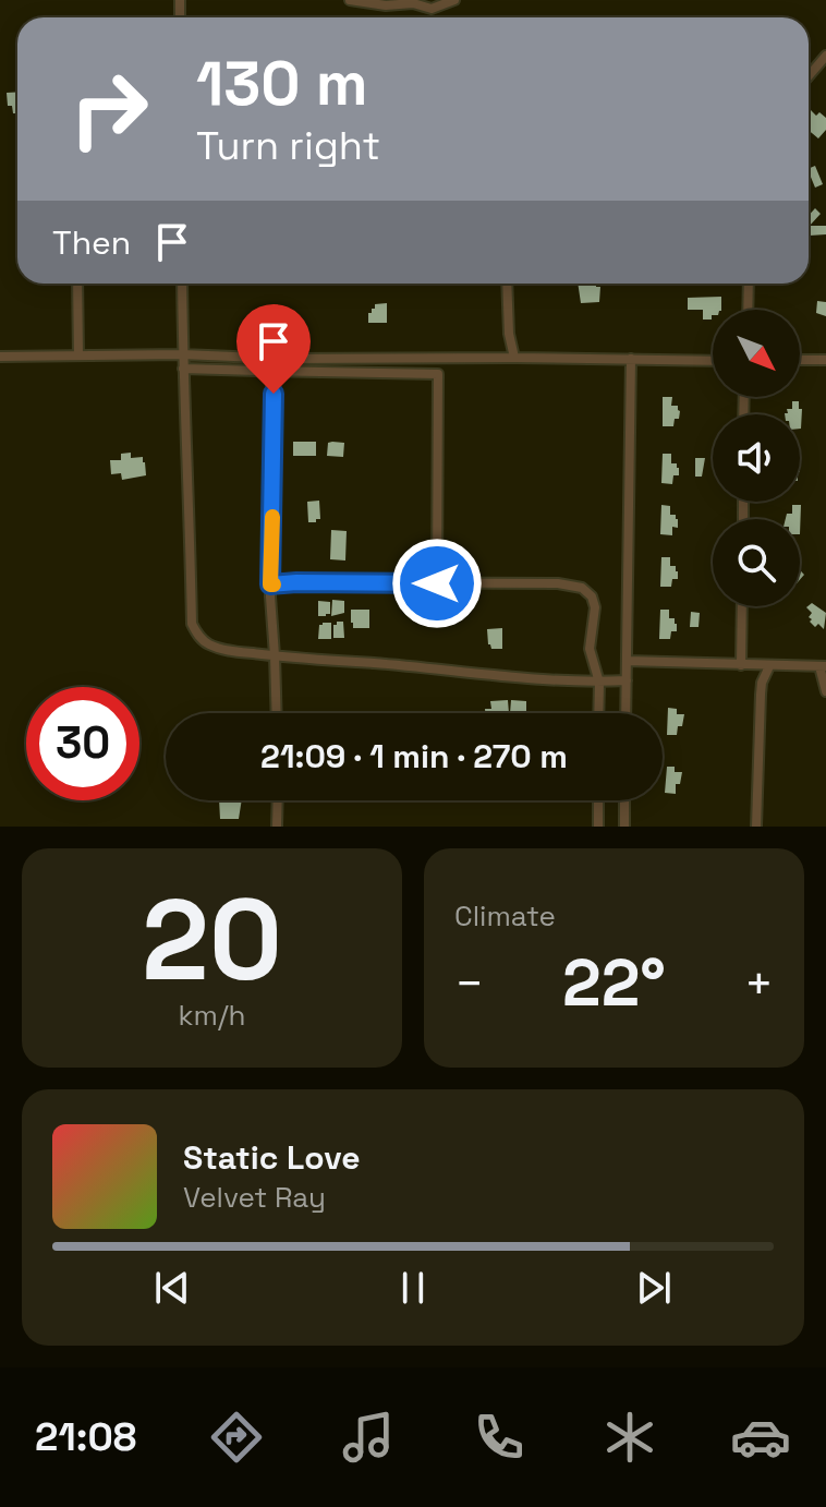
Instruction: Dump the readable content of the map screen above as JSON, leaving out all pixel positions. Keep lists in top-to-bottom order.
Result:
{
  "north": "bottom right",
  "page": {
    "turn": ["130 m", "Turn right"],
    "then": "Then",
    "limit": "30",
    "trip": "21:09 · 1 min · 270 m",
    "tile": [
      ["20", "km/h"],
      "Climate"
    ],
    "heat": ["−", "22°", "+"],
    "song": ["Static Love", "Velvet Ray"],
    "tabs": "21:08"
  }
}
